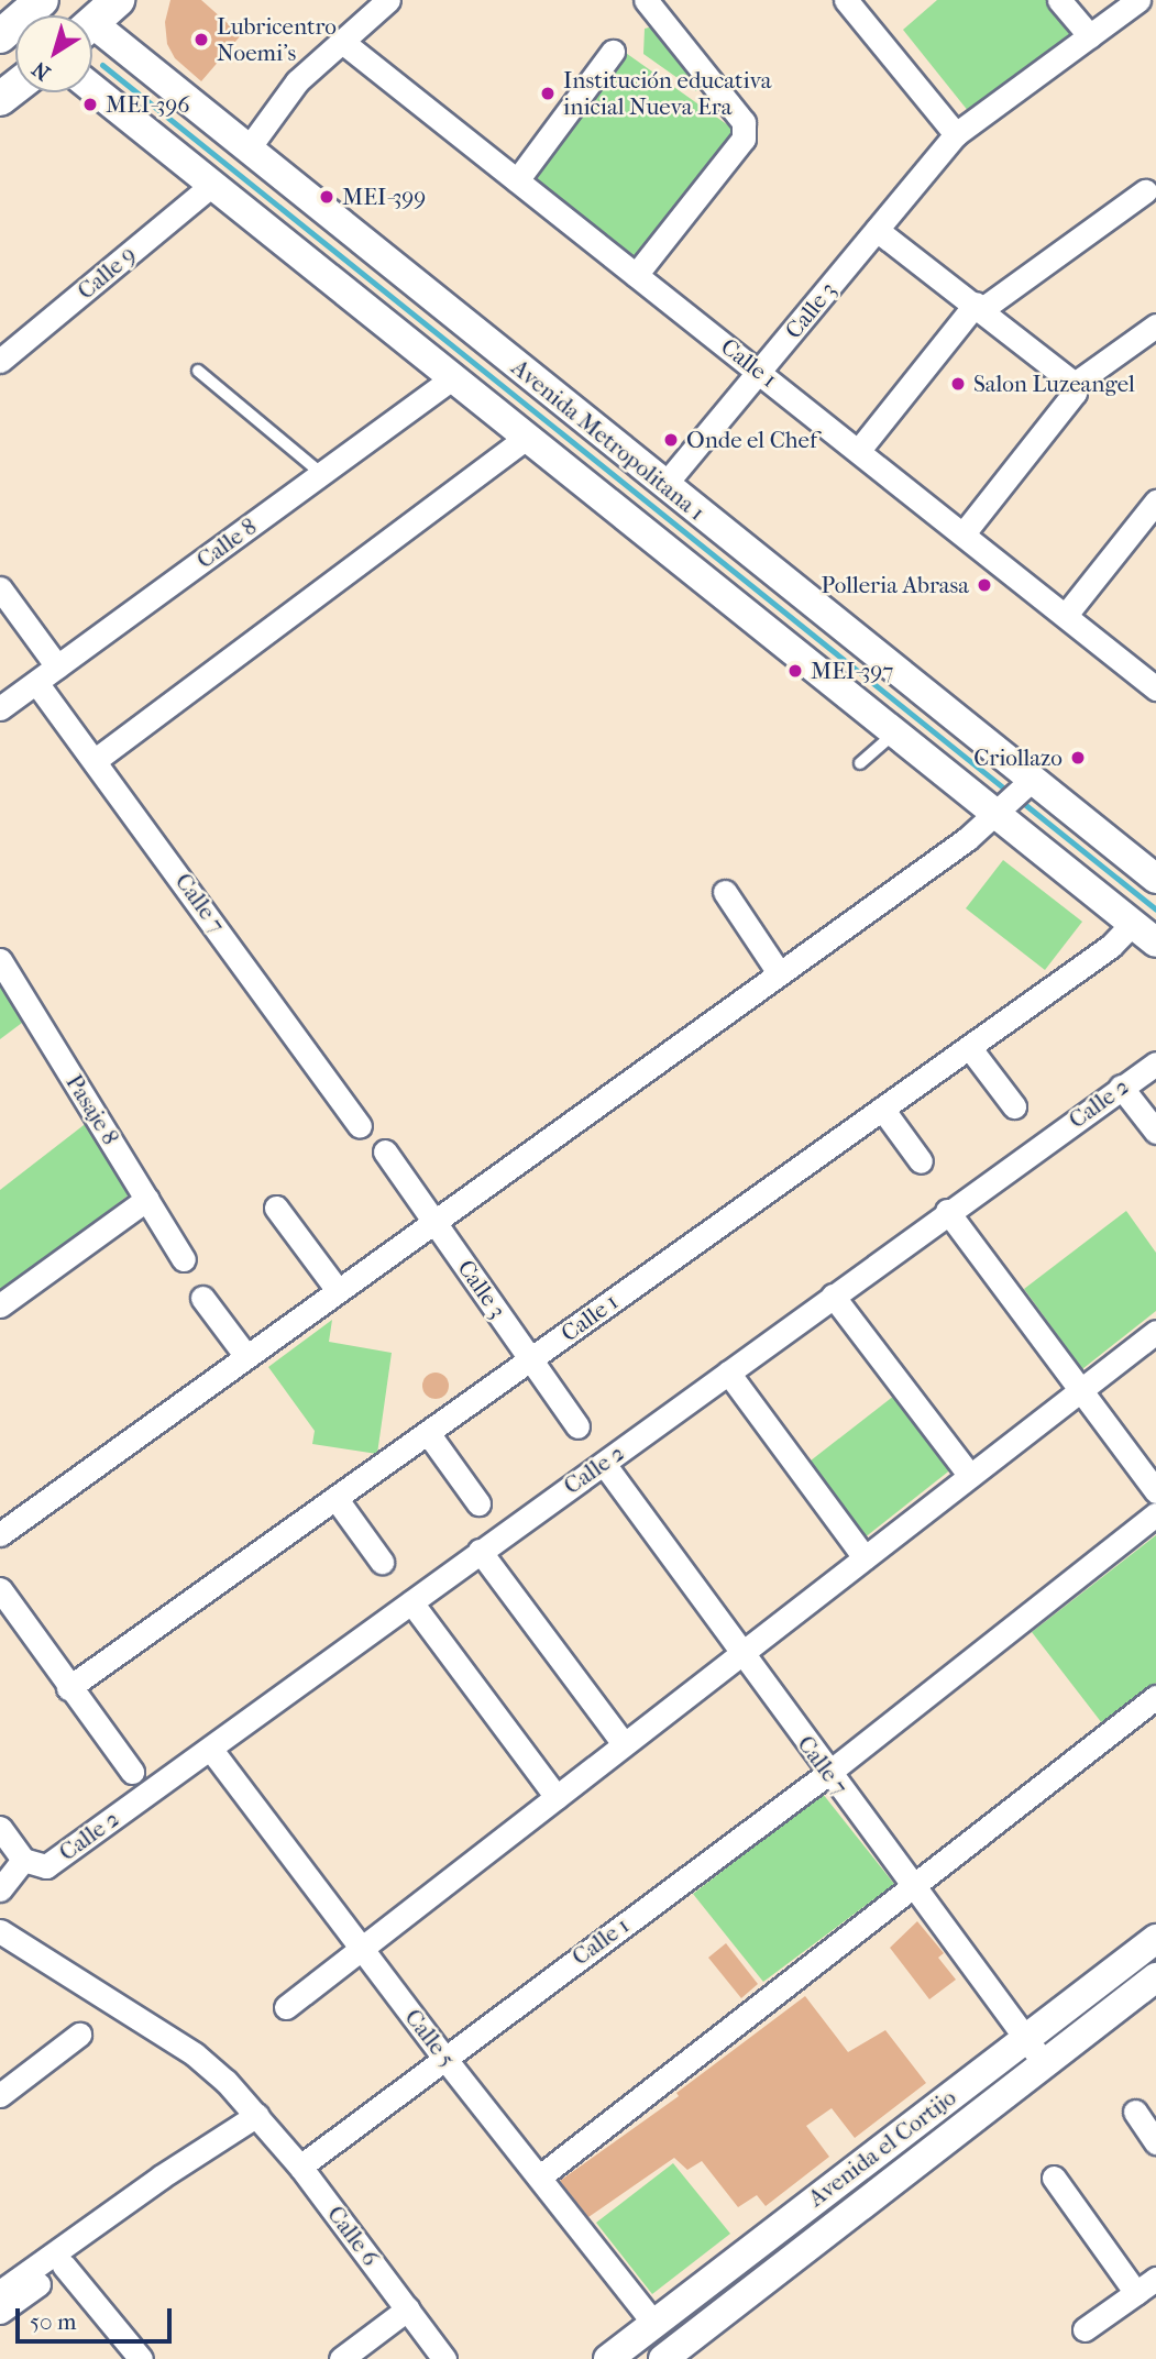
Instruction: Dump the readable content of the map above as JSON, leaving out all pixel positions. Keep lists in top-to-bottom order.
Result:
{
  "streets": {
    "main road": ["Avenida Metropolitana 1"],
    "street": [
      "Calle 9",
      "Calle 3",
      "Calle 1",
      "Calle 8",
      "Calle 7",
      "Calle 2",
      "Pasaje 8",
      "Calle 5",
      "Avenida el Cortijo",
      "Calle 6"
    ]
  },
  "crossings": [
    ["Calle 9", "Avenida Metropolitana 1"],
    ["Calle 3", "Calle 1"],
    ["Calle 3", "Avenida Metropolitana 1"],
    ["Calle 1", "Avenida Metropolitana 1"],
    ["Calle 1", "Calle 7"],
    ["Calle 1", "Calle 5"],
    ["Calle 1", "Calle 6"],
    ["Avenida Metropolitana 1", "Calle 8"],
    ["Calle 8", "Calle 7"],
    ["Calle 7", "Calle 2"],
    ["Calle 7", "Avenida el Cortijo"],
    ["Calle 2", "Calle 5"],
    ["Calle 5", "Avenida el Cortijo"]
  ],
  "places": [
    "Lubricentro Noemi's",
    "Institución educativa inicial Nueva Era",
    "MEI-396",
    "MEI-399",
    "Salon Luzeangel",
    "Onde el Chef",
    "Polleria Abrasa",
    "MEI-397",
    "Criollazo"
  ],
  "scale_bar": "50 m",
  "north": "bottom left"
}
